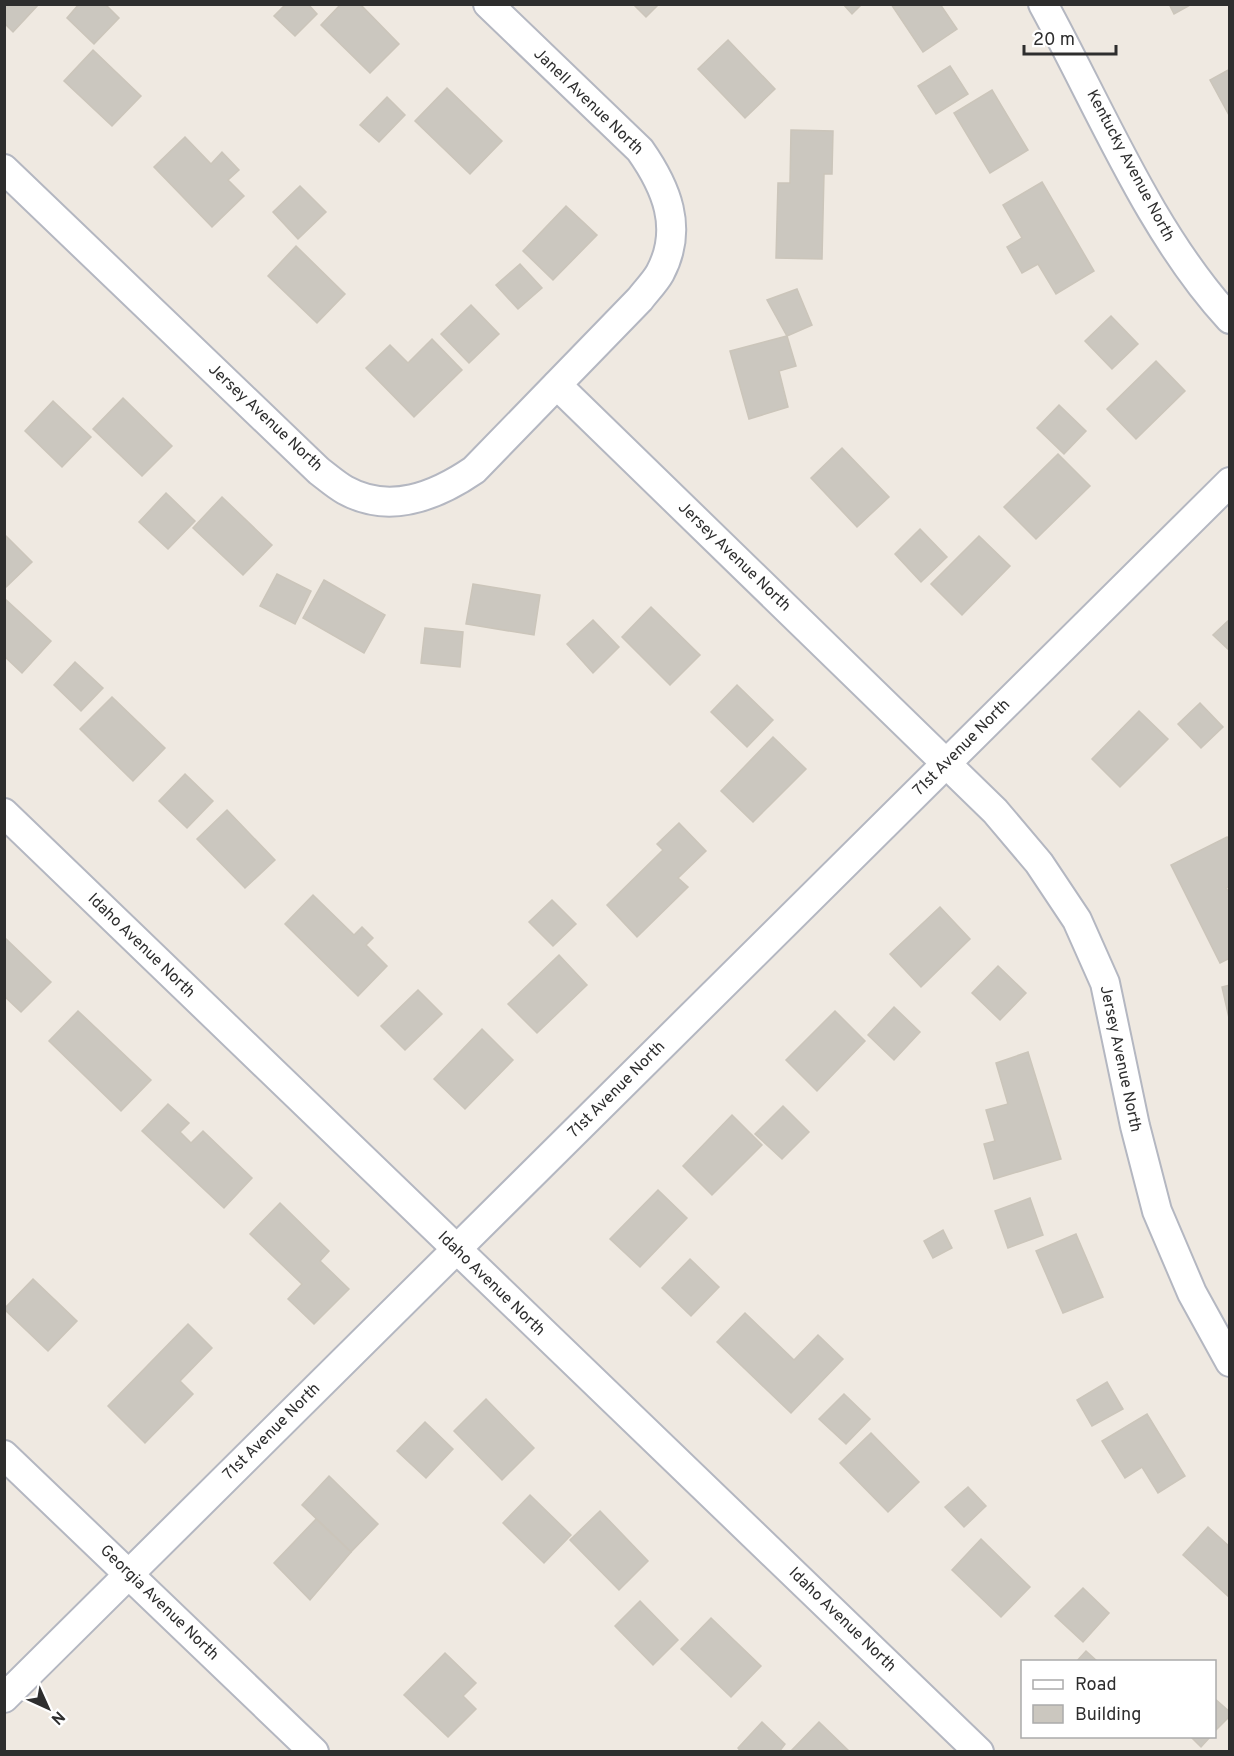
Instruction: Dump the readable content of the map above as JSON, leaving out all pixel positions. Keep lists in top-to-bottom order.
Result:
{
  "streets": {
    "street": [
      "Janell Avenue North",
      "Kentucky Avenue North",
      "Jersey Avenue North",
      "71st Avenue North",
      "Idaho Avenue North",
      "Georgia Avenue North"
    ]
  },
  "crossings": [
    ["Janell Avenue North", "Jersey Avenue North"],
    ["Jersey Avenue North", "71st Avenue North"],
    ["71st Avenue North", "Idaho Avenue North"],
    ["71st Avenue North", "Georgia Avenue North"]
  ],
  "legend": ["Road", "Building"],
  "scale_bar": "20 m",
  "north": "bottom right"
}
